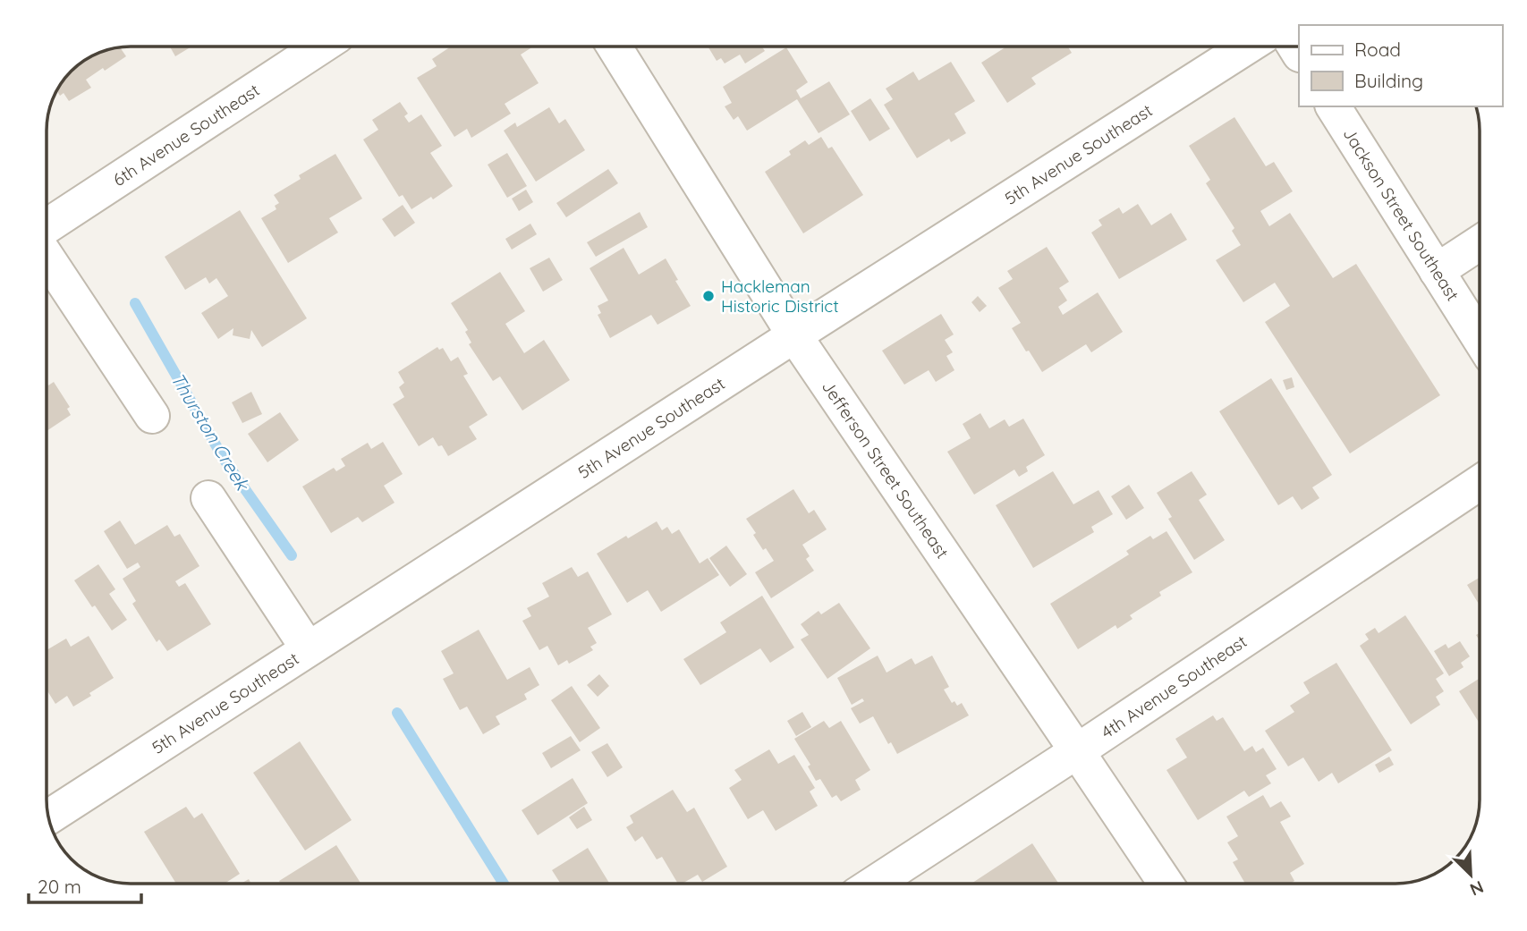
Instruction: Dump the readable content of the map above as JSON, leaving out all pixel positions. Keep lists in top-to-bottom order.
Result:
{
  "streets": {
    "street": [
      "6th Avenue Southeast",
      "5th Avenue Southeast",
      "Jackson Street Southeast",
      "Jefferson Street Southeast",
      "4th Avenue Southeast"
    ]
  },
  "crossings": [
    ["5th Avenue Southeast", "Jefferson Street Southeast"],
    ["Jefferson Street Southeast", "4th Avenue Southeast"]
  ],
  "water": ["Thurston Creek"],
  "places": ["Hackleman Historic District"],
  "legend": ["Road", "Building"],
  "scale_bar": "20 m",
  "north": "bottom right"
}
